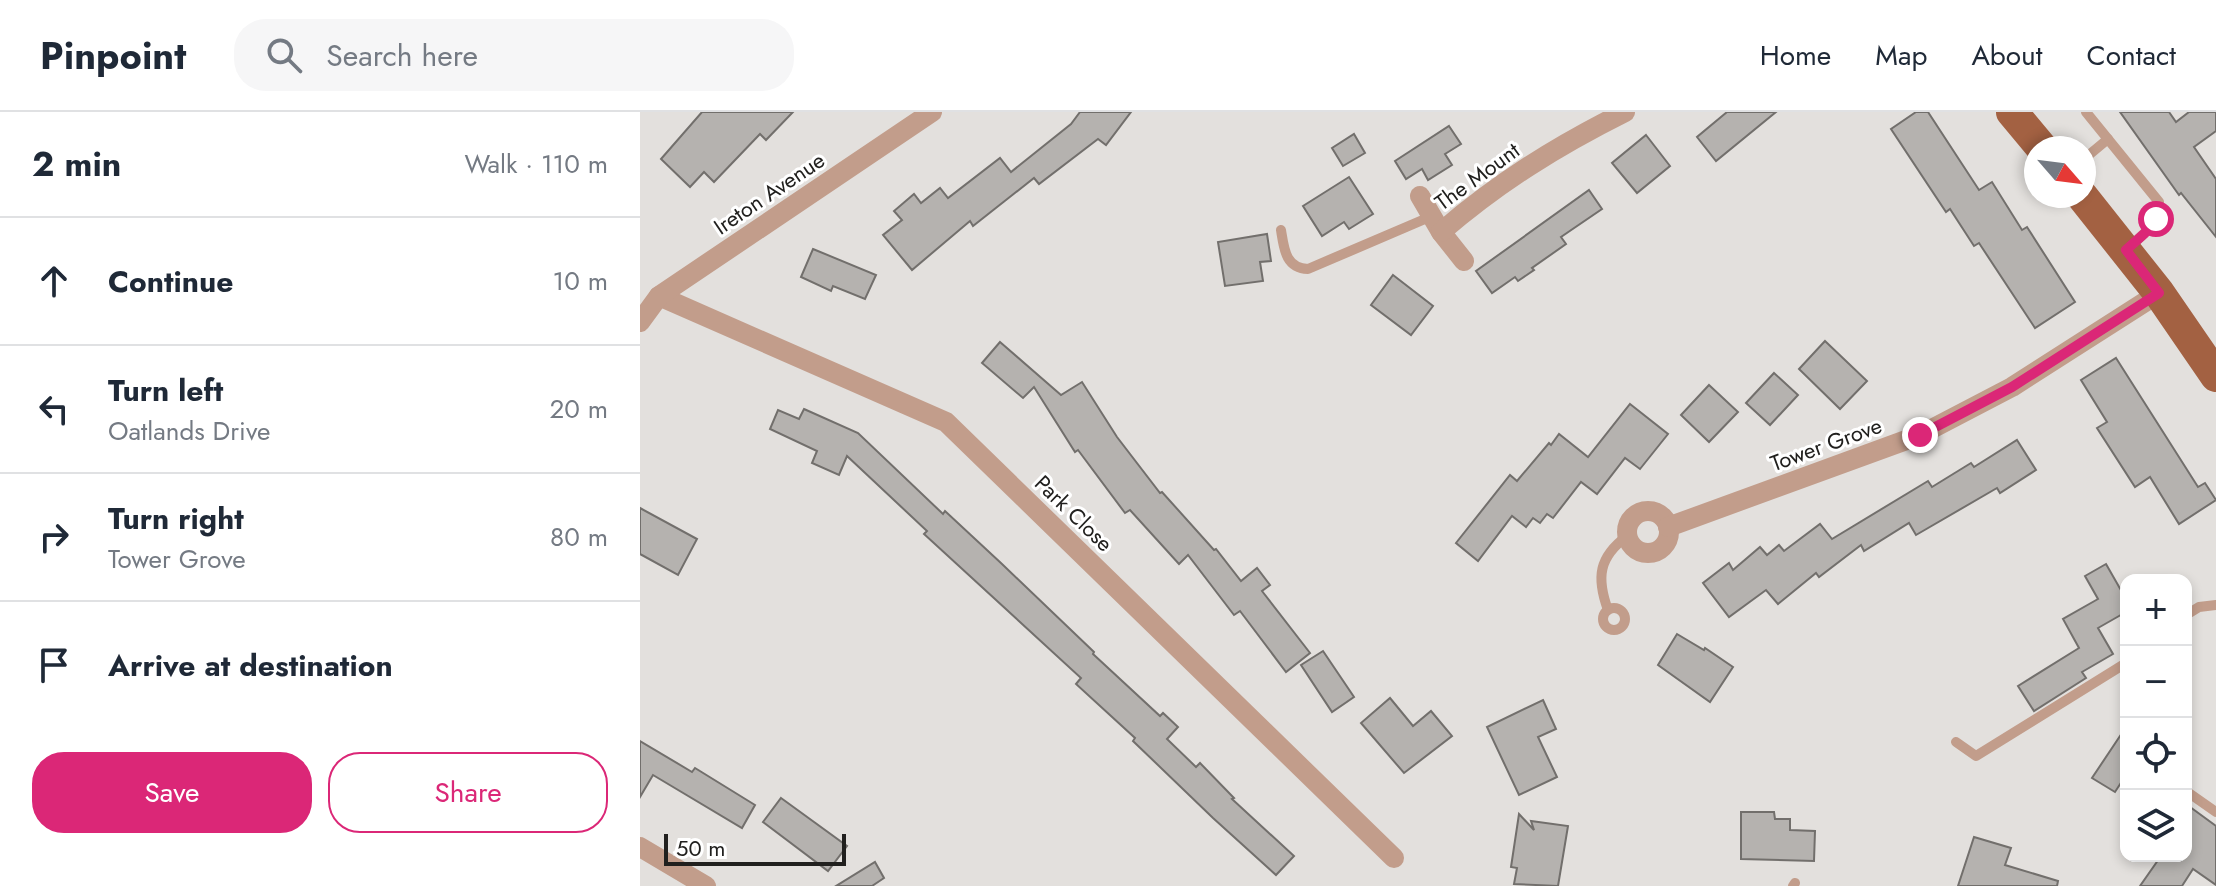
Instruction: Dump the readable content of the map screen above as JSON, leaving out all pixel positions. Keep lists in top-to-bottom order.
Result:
{
  "streets": {
    "street": [
      "The Mount",
      "Ireton Avenue",
      "Tower Grove",
      "Park Close"
    ]
  },
  "crossings": [
    ["Ireton Avenue", "Park Close"]
  ],
  "scale_bar": "50 m",
  "north": "bottom right",
  "page": {
    "header": "Pinpoint",
    "search": "Search here",
    "nav": [
      "Home",
      "Map",
      "About",
      "Contact"
    ],
    "heading": ["2 min", "Walk · 110 m"],
    "list": [
      ["Continue", "10 m"],
      ["Turn left", "Oatlands Drive", "20 m"],
      ["Turn right", "Tower Grove", "80 m"],
      "Arrive at destination"
    ],
    "map_buttons": ["+", "−"],
    "buttons": ["Save", "Share"],
    "scale": "50 m"
  }
}
